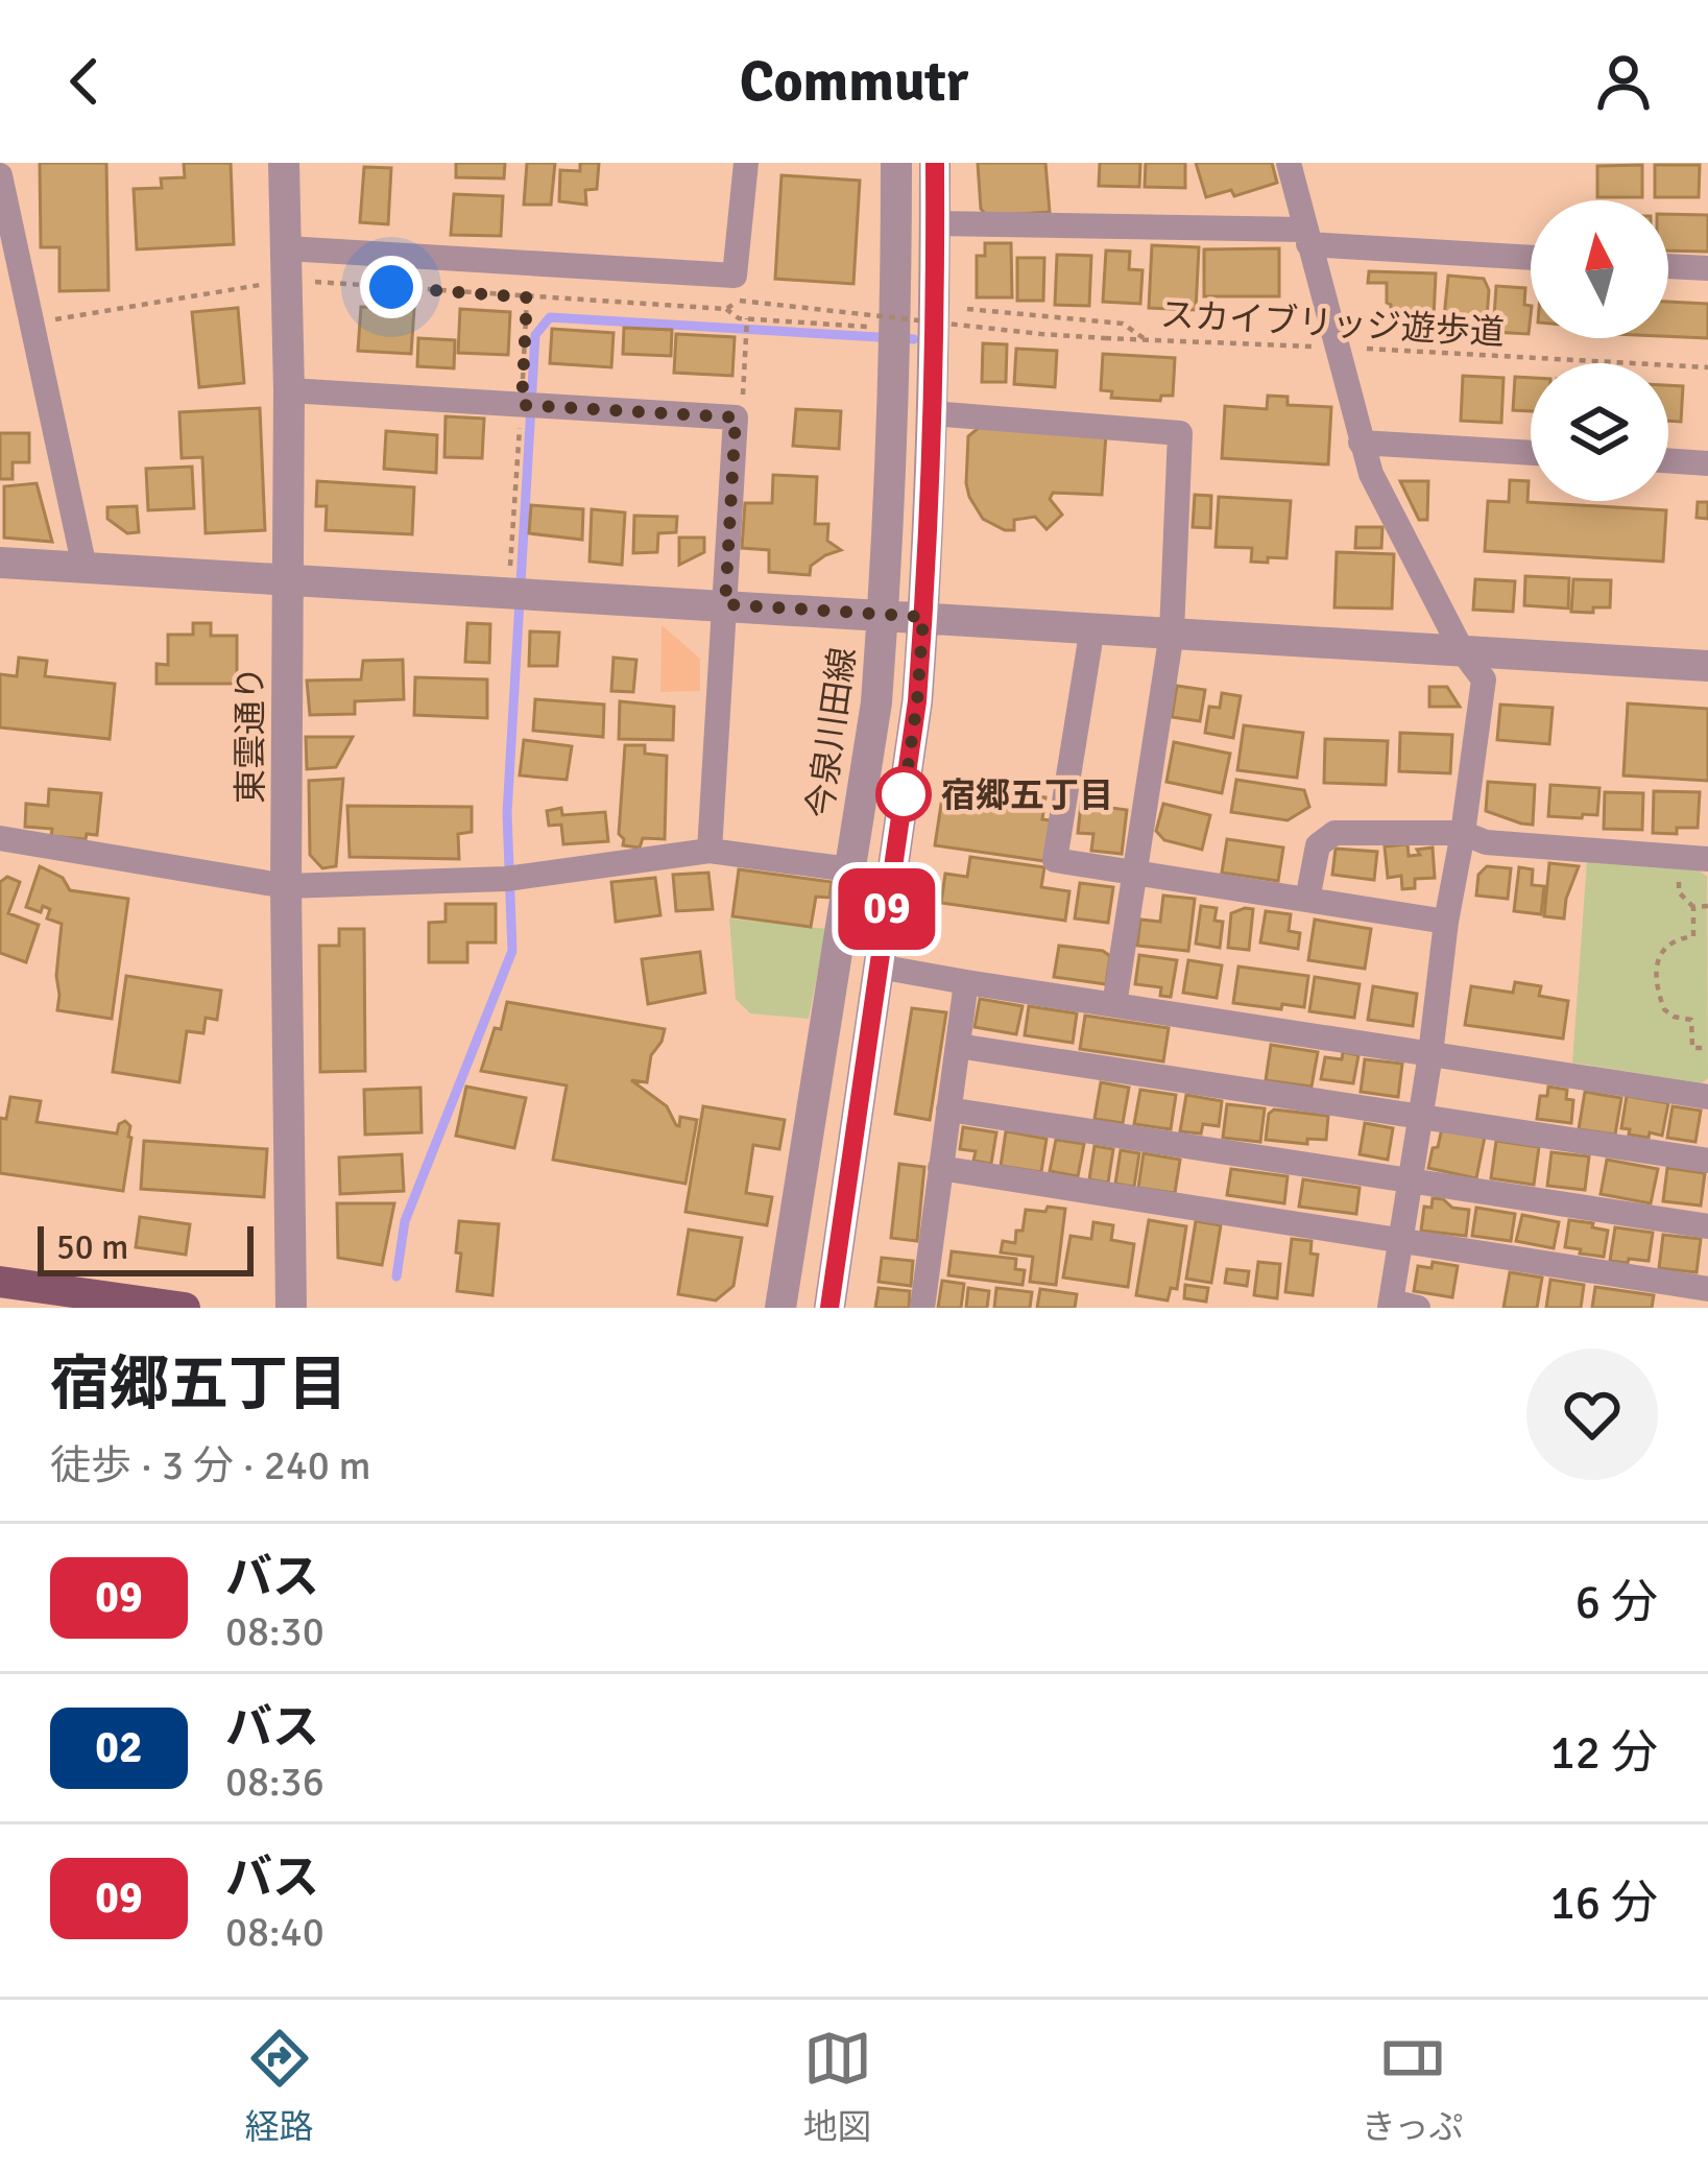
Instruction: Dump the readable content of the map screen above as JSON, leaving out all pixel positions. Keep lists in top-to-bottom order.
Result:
{
  "streets": {
    "street": ["今泉川田線", "東雲通り"],
    "path": ["スカイブリッジ遊歩道"]
  },
  "places": ["宿郷五丁目"],
  "lines": ["bus line 09"],
  "scale_bar": "50 m",
  "north": "top",
  "page": {
    "header": "Commutr",
    "on_map": "09",
    "scale": "50 m",
    "heading": ["宿郷五丁目", "徒歩 · 3 分 · 240 m"],
    "list": [
      {
        "mark": "09",
        "name": "バス",
        "note": "08:30",
        "value": "6 分"
      },
      {
        "mark": "02",
        "name": "バス",
        "note": "08:36",
        "value": "12 分"
      },
      {
        "mark": "09",
        "name": "バス",
        "note": "08:40",
        "value": "16 分"
      }
    ],
    "tabs": ["経路", "地図", "きっぷ"]
  }
}
